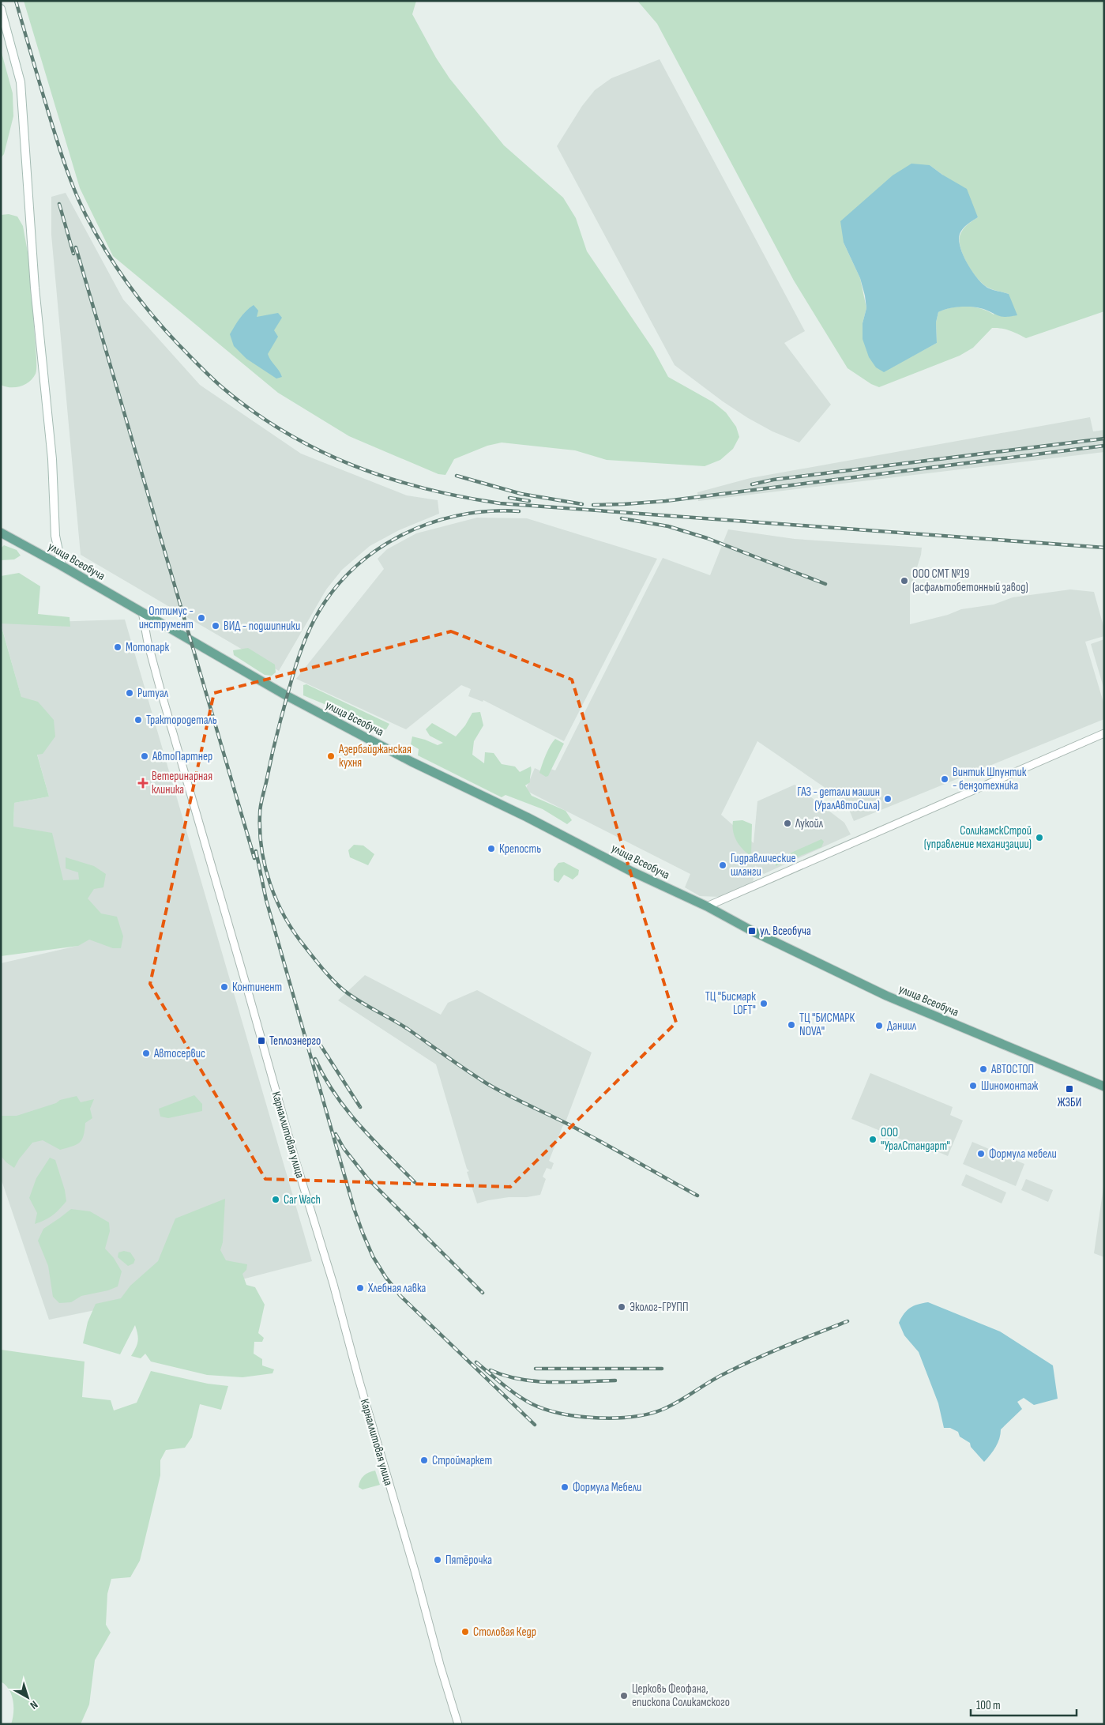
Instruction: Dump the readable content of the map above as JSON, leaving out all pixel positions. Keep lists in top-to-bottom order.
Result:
{
  "streets": {
    "main road": ["улица Всеобуча"],
    "street": ["Карналлитовая улица"]
  },
  "crossings": [
    ["улица Всеобуча", "Карналлитовая улица"]
  ],
  "places": {
    "other": [
      "ООО СМТ №19 (асфальтобетонный завод)",
      "Оптимус - инструмент",
      "ВИД - подшипники",
      "Мотопарк",
      "Ритуал",
      "Трактородеталь",
      "АвтоПартнер",
      "Азербайджанская кухня",
      "Винтик Шпунтик - бензотехника",
      "ГАЗ - детали машин (УралАвтоСила)",
      "Лукойл",
      "СоликамскСтрой (управление механизации)",
      "Крепость",
      "Гидравлические шланги",
      "Континент",
      "ТЦ \"Бисмарк LOFT\"",
      "ТЦ \"БИСМАРК NOVA\"",
      "Даниил",
      "Автосервис",
      "АВТОСТОП",
      "Шиномонтаж",
      "ООО \"УралСтандарт\"",
      "Формула мебели",
      "Car Wach",
      "Хлебная лавка",
      "Эколог-ГРУПП",
      "Строймаркет",
      "Формула Мебели",
      "Пятёрочка",
      "Столовая Кедр",
      "Церковь Феофана, епископа Соликамского"
    ],
    "health": ["Ветеринарная клиника"],
    "transit": ["ул. Всеобуча", "Теплоэнерго", "ЖЗБИ"]
  },
  "scale_bar": "100 m",
  "north": "bottom right"
}
